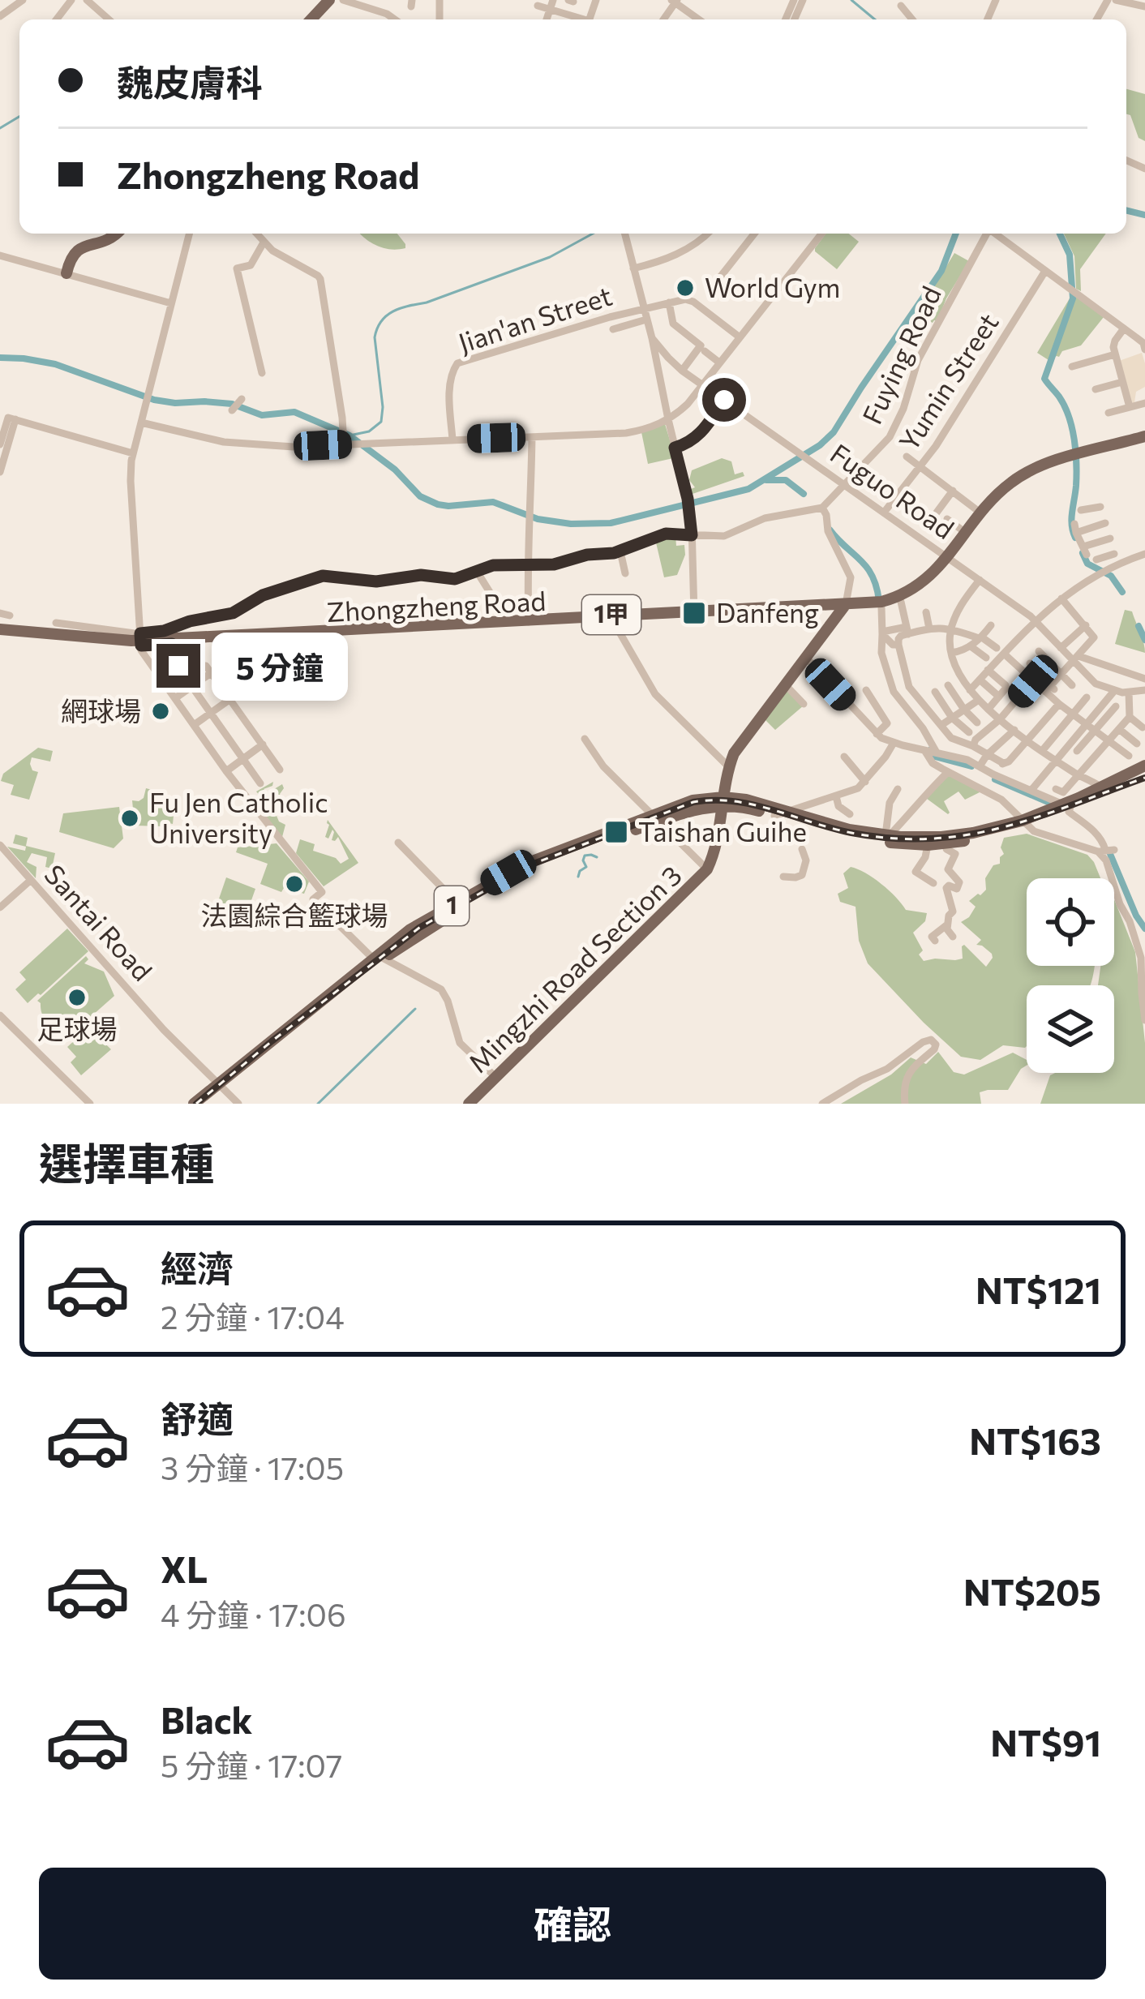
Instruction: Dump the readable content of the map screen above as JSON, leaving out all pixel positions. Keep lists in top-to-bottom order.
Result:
{
  "streets": {
    "main road": [
      "Zhongzheng Road",
      "1甲",
      "1",
      "Mingzhi Road Section 3"
    ],
    "street": [
      "Jian'an Street",
      "Fuying Road",
      "Yumin Street",
      "Fuguo Road",
      "Santai Road"
    ]
  },
  "crossings": [
    ["Fuying Road", "Fuguo Road"],
    ["Yumin Street", "Fuguo Road"],
    ["Fuguo Road", "Zhongzheng Road"],
    ["Zhongzheng Road", "Mingzhi Road Section 3"],
    ["1", "Santai Road"],
    ["1", "Mingzhi Road Section 3"]
  ],
  "places": {
    "other": [
      "World Gym",
      "網球場",
      "Fu Jen Catholic University",
      "法園綜合籃球場",
      "足球場"
    ],
    "transit": ["Danfeng", "Taishan Guihe"]
  },
  "page": {
    "banner": ["魏皮膚科", "Zhongzheng Road"],
    "bubble": "5 分鐘",
    "heading": "選擇車種",
    "list": [
      {
        "name": "經濟",
        "note": "2 分鐘 · 17:04",
        "value": "NT$121"
      },
      {
        "name": "舒適",
        "note": "3 分鐘 · 17:05",
        "value": "NT$163"
      },
      {
        "name": "XL",
        "note": "4 分鐘 · 17:06",
        "value": "NT$205"
      },
      {
        "name": "Black",
        "note": "5 分鐘 · 17:07",
        "value": "NT$91"
      }
    ],
    "buttons": "確認"
  }
}
